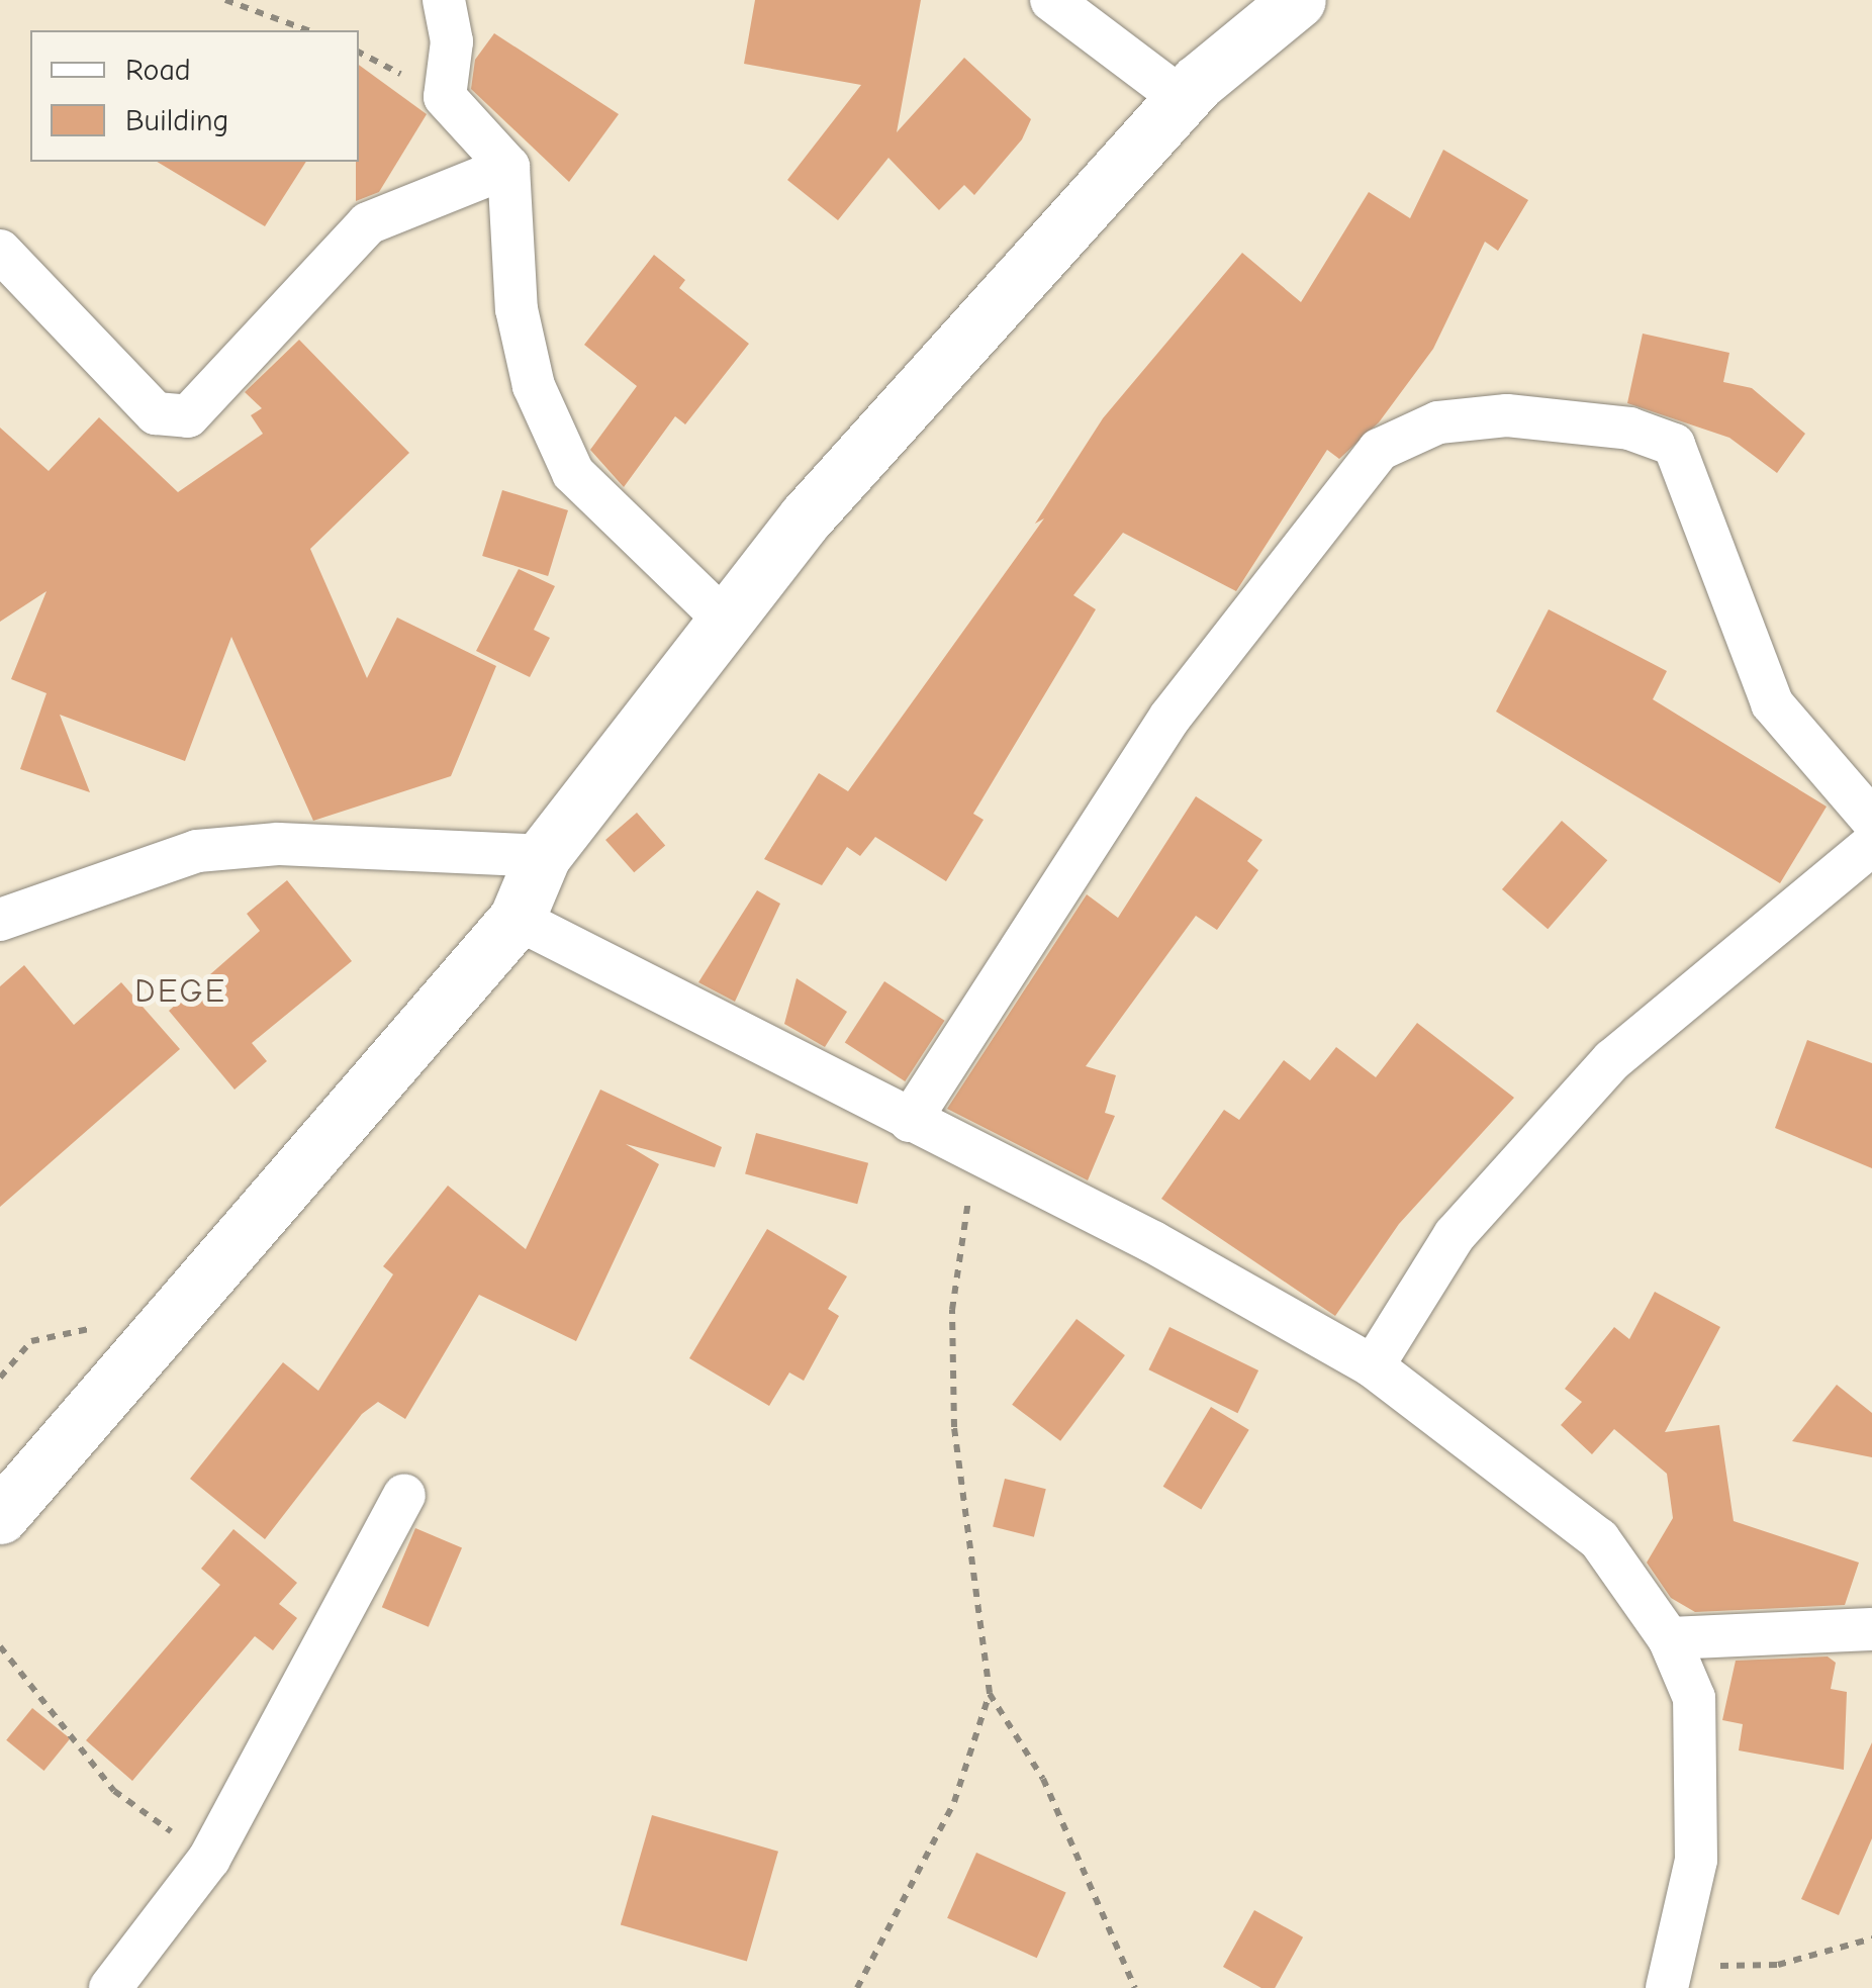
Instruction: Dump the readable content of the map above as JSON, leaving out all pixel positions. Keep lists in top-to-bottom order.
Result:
{
  "districts": ["DEGE"],
  "legend": ["Road", "Building"]
}
